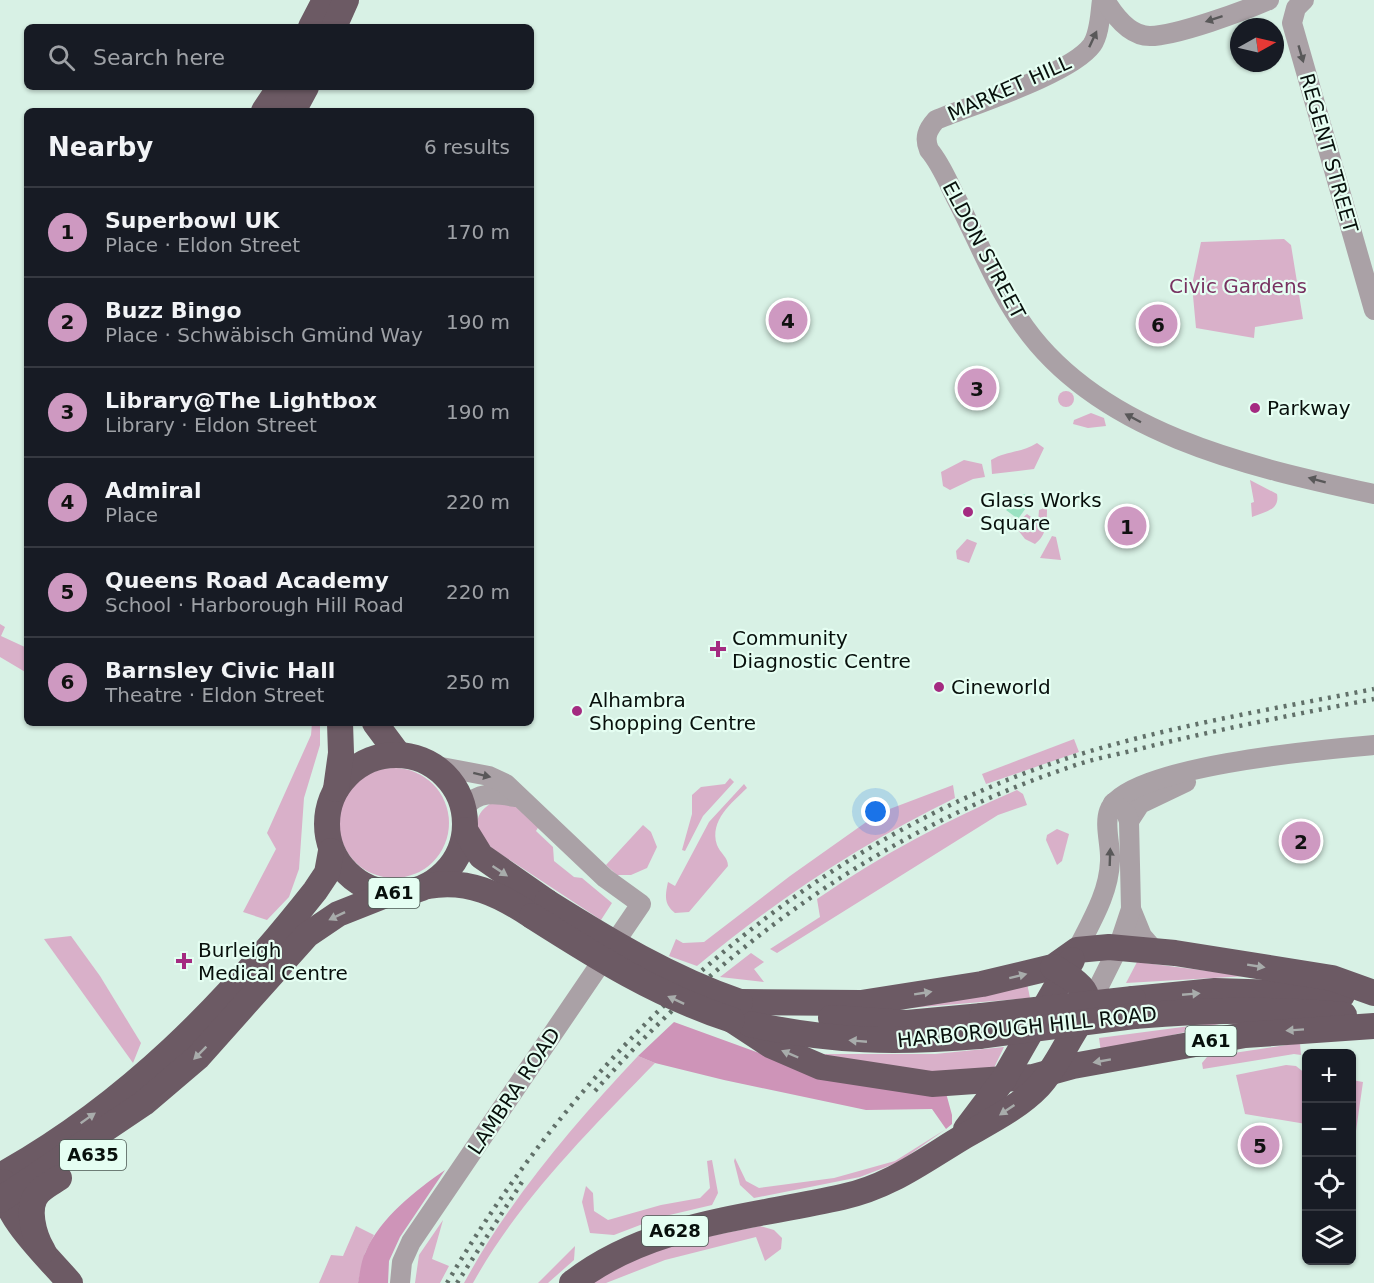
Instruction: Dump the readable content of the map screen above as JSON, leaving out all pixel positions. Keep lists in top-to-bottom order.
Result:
{
  "streets": {
    "highway": [
      "A61",
      "HARBOROUGH HILL ROAD",
      "A635",
      "A628"
    ],
    "street": [
      "MARKET HILL",
      "REGENT STREET",
      "ELDON STREET",
      "LAMBRA ROAD"
    ]
  },
  "crossings": [
    ["MARKET HILL", "ELDON STREET"],
    ["A61", "HARBOROUGH HILL ROAD"],
    ["A61", "A635"],
    ["A61", "A628"]
  ],
  "one_way": ["MARKET HILL", "REGENT STREET", "ELDON STREET"],
  "parks": ["Civic Gardens"],
  "places": {
    "other": [
      "Parkway",
      "Glass Works Square",
      "Cineworld",
      "Alhambra Shopping Centre"
    ],
    "health": ["Community Diagnostic Centre", "Burleigh Medical Centre"]
  },
  "north": "right",
  "page": {
    "search": "Search here",
    "heading": ["Nearby", "6 results"],
    "list": [
      {
        "mark": "1",
        "name": "Superbowl UK",
        "note": "Place · Eldon Street",
        "value": "170 m"
      },
      {
        "mark": "2",
        "name": "Buzz Bingo",
        "note": "Place · Schwäbisch Gmünd Way",
        "value": "190 m"
      },
      {
        "mark": "3",
        "name": "Library@The Lightbox",
        "note": "Library · Eldon Street",
        "value": "190 m"
      },
      {
        "mark": "4",
        "name": "Admiral",
        "note": "Place",
        "value": "220 m"
      },
      {
        "mark": "5",
        "name": "Queens Road Academy",
        "note": "School · Harborough Hill Road",
        "value": "220 m"
      },
      {
        "mark": "6",
        "name": "Barnsley Civic Hall",
        "note": "Theatre · Eldon Street",
        "value": "250 m"
      }
    ],
    "pins": [
      "4",
      "6",
      "3",
      "1",
      "2",
      "5"
    ],
    "map_buttons": ["+", "−"]
  }
}
